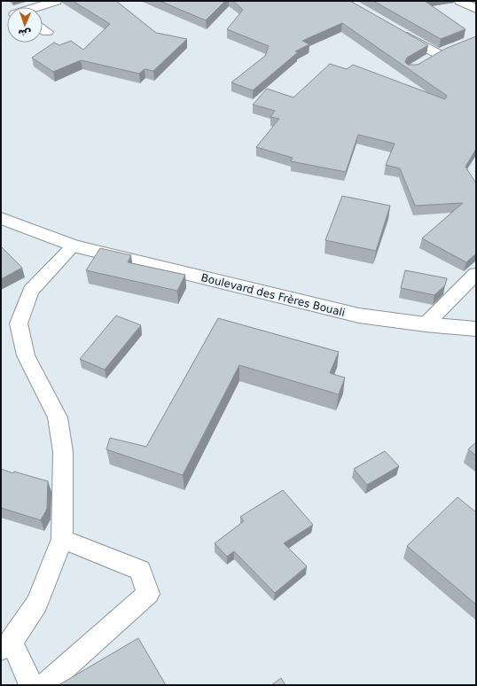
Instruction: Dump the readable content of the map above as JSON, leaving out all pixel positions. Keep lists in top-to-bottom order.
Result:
{
  "streets": {
    "street": ["Boulevard des Frères Bouali"]
  },
  "north": "bottom"
}
